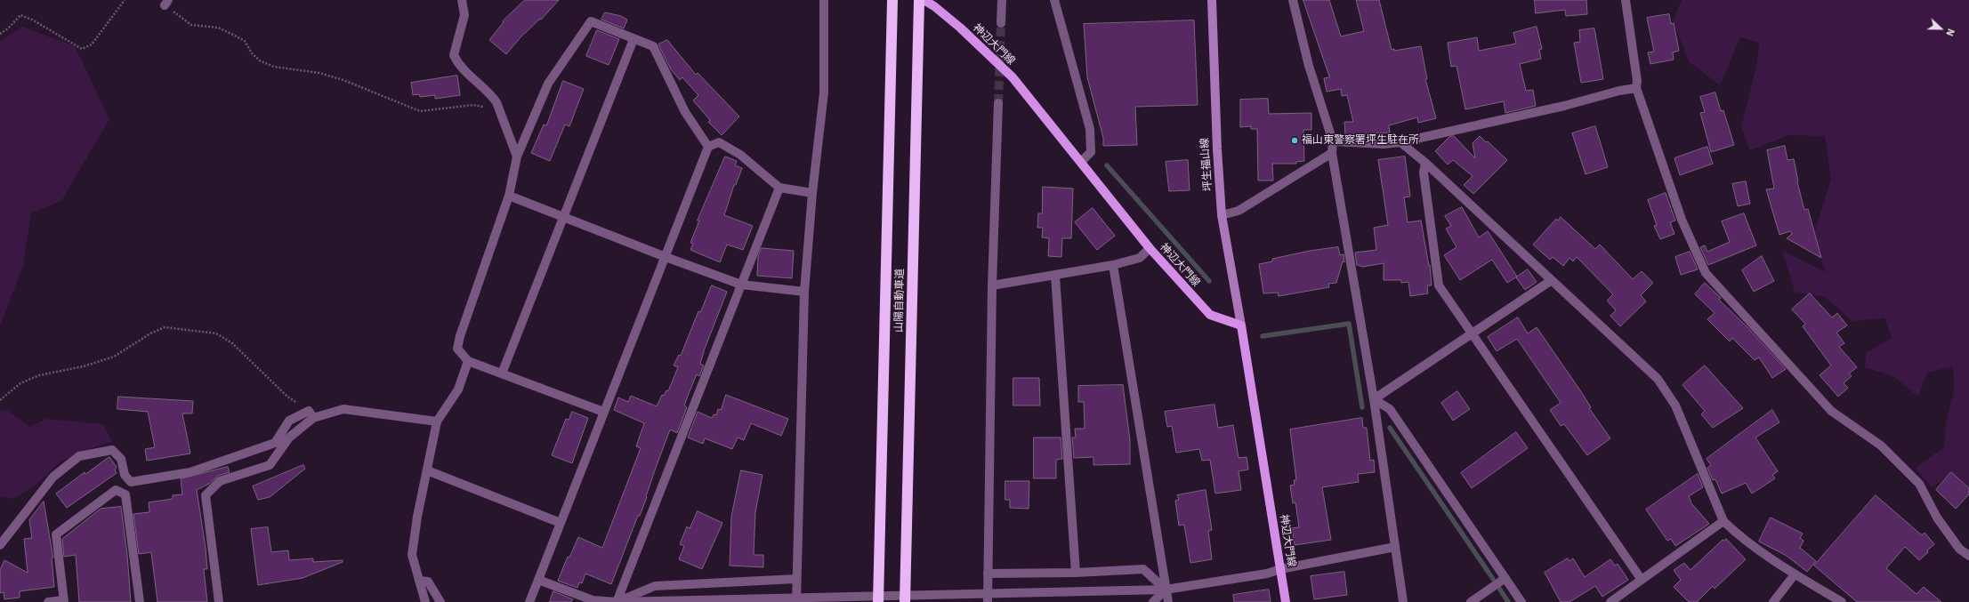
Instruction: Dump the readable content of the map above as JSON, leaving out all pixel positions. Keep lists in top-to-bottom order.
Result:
{
  "streets": {
    "highway": ["山陽自動車道"],
    "main road": ["神辺大門線", "坪生福山線"]
  },
  "crossings": [
    ["神辺大門線", "坪生福山線"]
  ],
  "places": ["福山東警察署坪生駐在所"],
  "north": "right"
}
